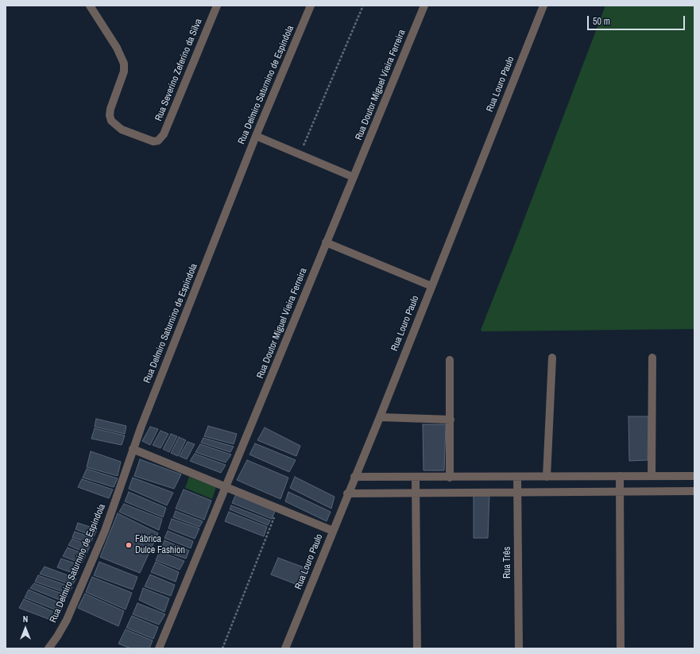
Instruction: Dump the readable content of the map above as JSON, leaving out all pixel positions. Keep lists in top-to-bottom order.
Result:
{
  "streets": {
    "street": [
      "Rua Severino Zeferino da Silva",
      "Rua Louro Paulo",
      "Rua Delmiro Saturnino de Espindola",
      "Rua Doutor Miguel Vieira Ferreira",
      "Rua Três"
    ]
  },
  "places": ["Fábrica Dulce Fashion"],
  "scale_bar": "50 m",
  "north": "top"
}
